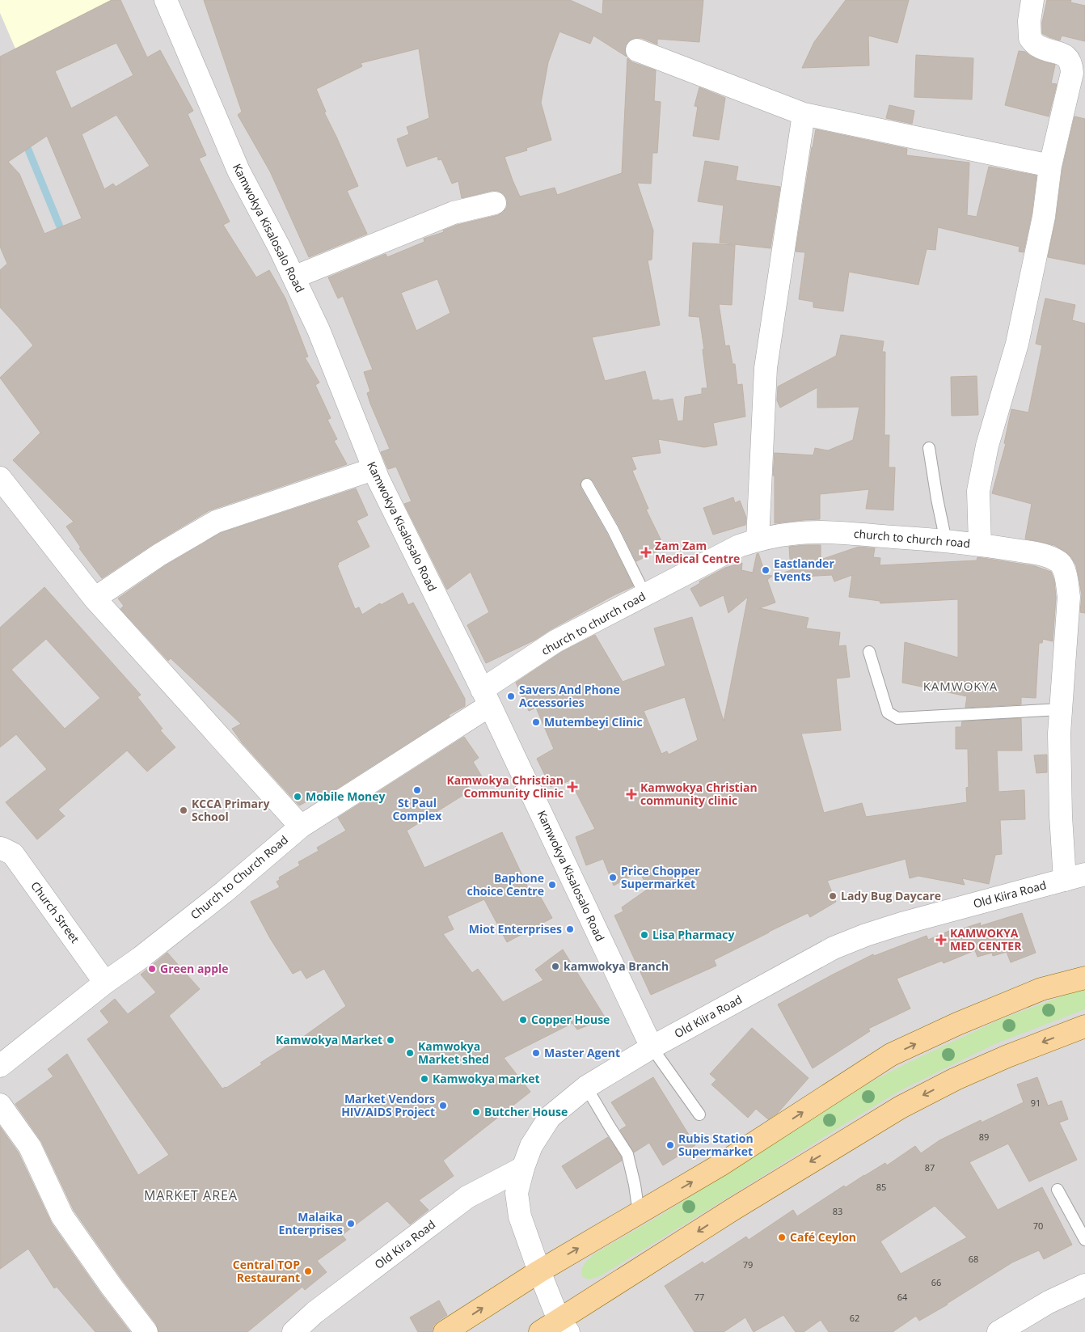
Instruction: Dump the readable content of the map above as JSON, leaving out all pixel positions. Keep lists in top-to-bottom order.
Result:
{
  "streets": {
    "street": [
      "Kamwokya Kisalosalo Road",
      "church to church road",
      "Church to Church Road",
      "Old Kiira Road",
      "Church Street",
      "Old Kira Road"
    ]
  },
  "crossings": [
    ["Kamwokya Kisalosalo Road", "church to church road"],
    ["Kamwokya Kisalosalo Road", "Church to Church Road"],
    ["Kamwokya Kisalosalo Road", "Old Kiira Road"],
    ["church to church road", "Church to Church Road"],
    ["church to church road", "Old Kiira Road"],
    ["Church to Church Road", "Church Street"],
    ["Old Kiira Road", "Old Kira Road"]
  ],
  "districts": ["KAMWOKYA", "MARKET AREA"],
  "places": {
    "health": [
      "Zam Zam Medical Centre",
      "Kamwokya Christian Community Clinic",
      "Kamwokya Christian community clinic",
      "KAMWOKYA MED CENTER"
    ],
    "other": [
      "Eastlander Events",
      "Savers And Phone Accessories",
      "Mutembeyi Clinic",
      "St Paul Complex",
      "Mobile Money",
      "KCCA Primary School",
      "Price Chopper Supermarket",
      "Baphone choice Centre",
      "Lady Bug Daycare",
      "Miot Enterprises",
      "Lisa Pharmacy",
      "kamwokya Branch",
      "Green apple",
      "Copper House",
      "Kamwokya Market",
      "Kamwokya Market shed",
      "Master Agent",
      "Kamwokya market",
      "Market Vendors HIV/AIDS Project",
      "Butcher House",
      "Rubis Station Supermarket",
      "Malaika Enterprises",
      "Café Ceylon",
      "Central TOP Restaurant"
    ]
  },
  "house_numbers": [
    "91",
    "89",
    "87",
    "85",
    "83",
    "70",
    "68",
    "79",
    "66",
    "77",
    "64",
    "62"
  ]
}
